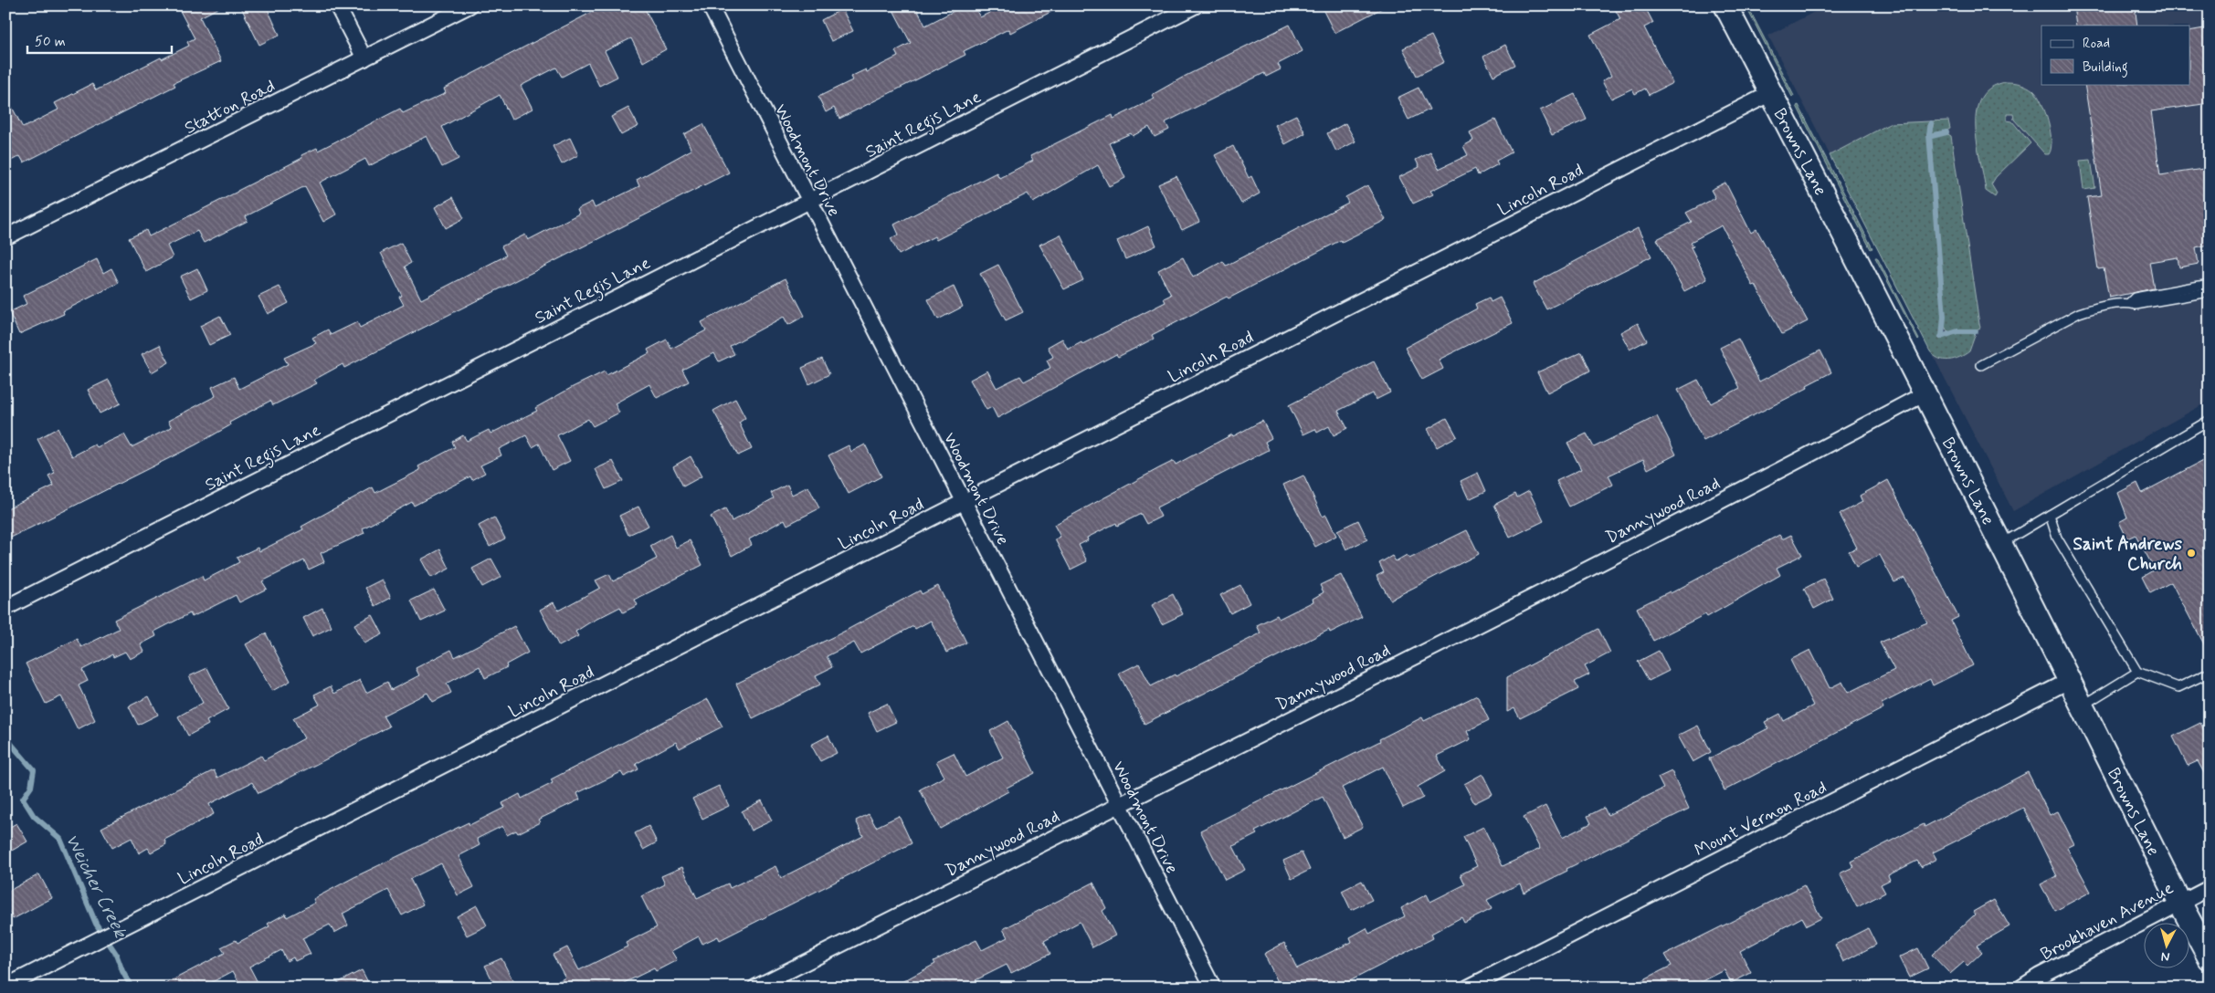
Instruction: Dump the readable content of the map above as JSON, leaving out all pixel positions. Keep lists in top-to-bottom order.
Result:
{
  "streets": {
    "street": [
      "Statton Road",
      "Saint Regis Lane",
      "Browns Lane",
      "Woodmont Drive",
      "Lincoln Road",
      "Dannywood Road",
      "Mount Vernon Road",
      "Brookhaven Avenue"
    ]
  },
  "crossings": [
    ["Saint Regis Lane", "Woodmont Drive"],
    ["Browns Lane", "Lincoln Road"],
    ["Browns Lane", "Dannywood Road"],
    ["Browns Lane", "Mount Vernon Road"],
    ["Browns Lane", "Brookhaven Avenue"],
    ["Woodmont Drive", "Lincoln Road"],
    ["Woodmont Drive", "Dannywood Road"]
  ],
  "water": ["Weicher Creek"],
  "places": ["Saint Andrews Church"],
  "legend": ["Road", "Building"],
  "scale_bar": "50 m",
  "north": "bottom"
}
